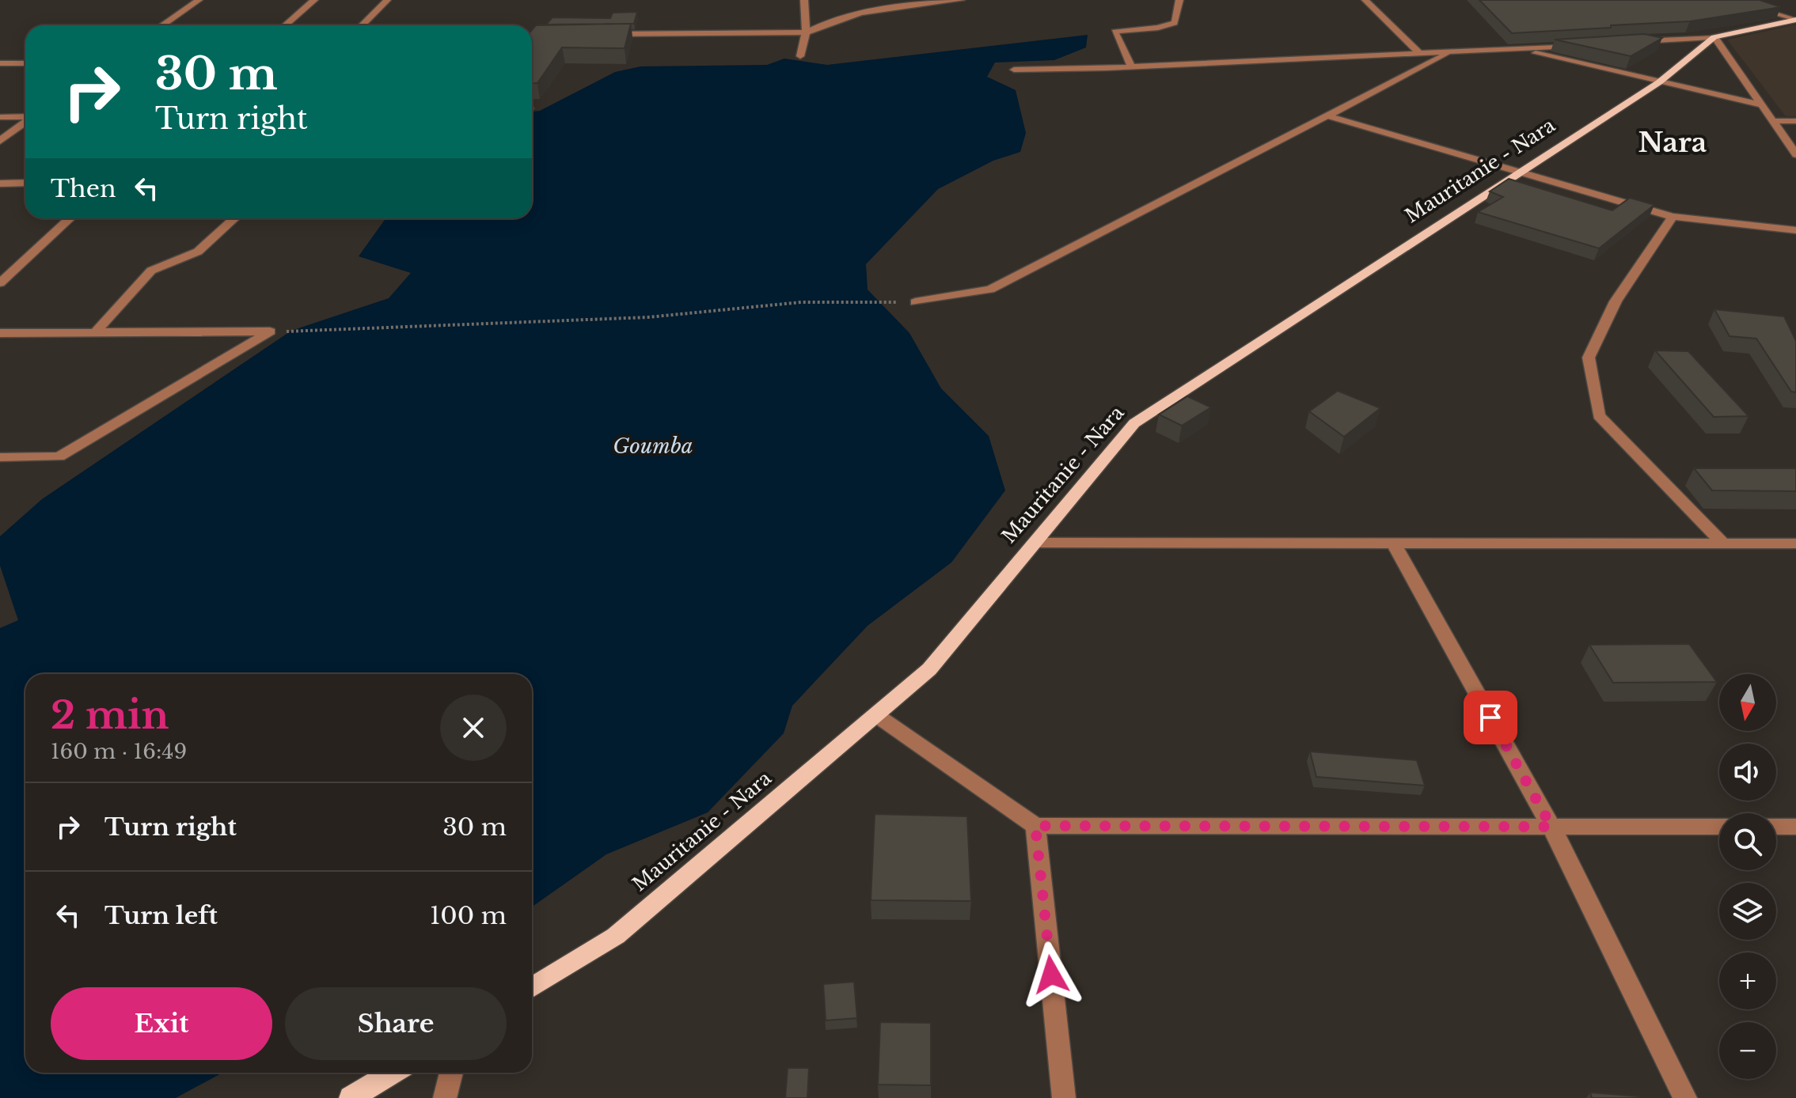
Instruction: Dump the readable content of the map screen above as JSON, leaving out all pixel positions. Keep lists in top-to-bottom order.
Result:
{
  "streets": {
    "main road": ["Mauritanie - Nara"]
  },
  "districts": ["Nara"],
  "water": ["Goumba"],
  "north": "bottom",
  "page": {
    "turn": ["30 m", "Turn right"],
    "then": "Then",
    "map_buttons": ["+", "−"],
    "heading": ["2 min", "160 m · 16:49"],
    "list": [
      {
        "name": "Turn right",
        "value": "30 m"
      },
      {
        "name": "Turn left",
        "value": "100 m"
      }
    ],
    "buttons": ["Exit", "Share"]
  }
}
